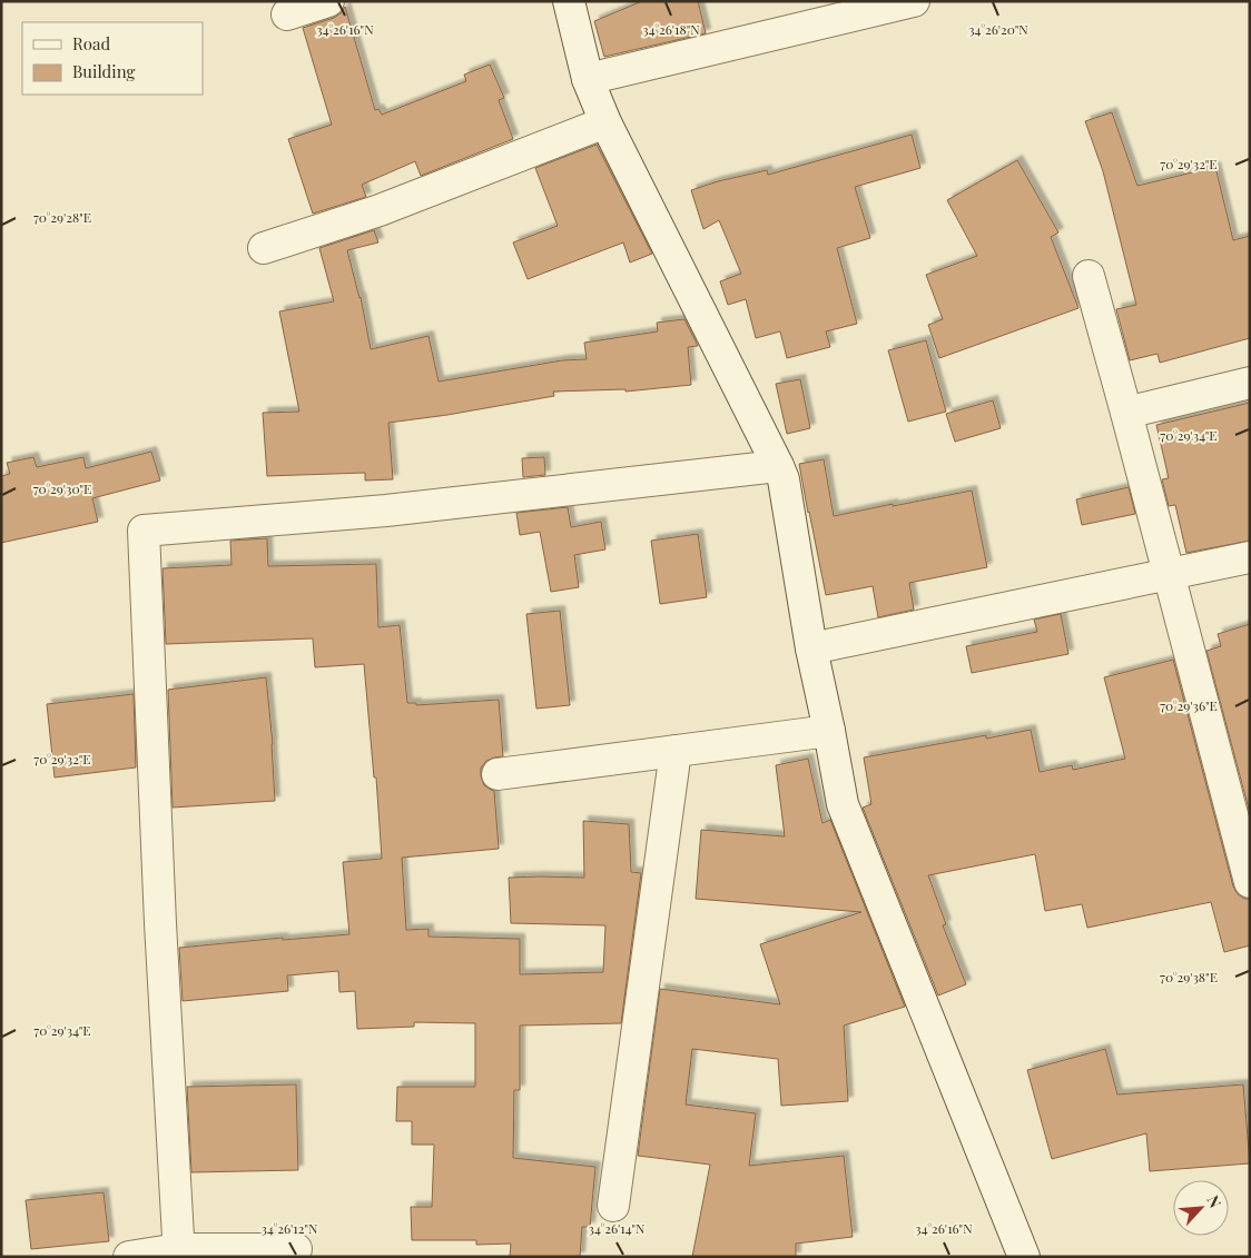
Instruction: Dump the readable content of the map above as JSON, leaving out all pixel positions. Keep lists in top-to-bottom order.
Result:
{
  "legend": ["Road", "Building"],
  "north": "top right",
  "coordinates": [
    "34°26'16\"N",
    "34°26'18\"N",
    "34°26'20\"N",
    "70°29'32\"E",
    "70°29'28\"E",
    "70°29'34\"E",
    "70°29'30\"E",
    "70°29'36\"E",
    "70°29'38\"E",
    "34°26'12\"N",
    "34°26'14\"N"
  ]
}
